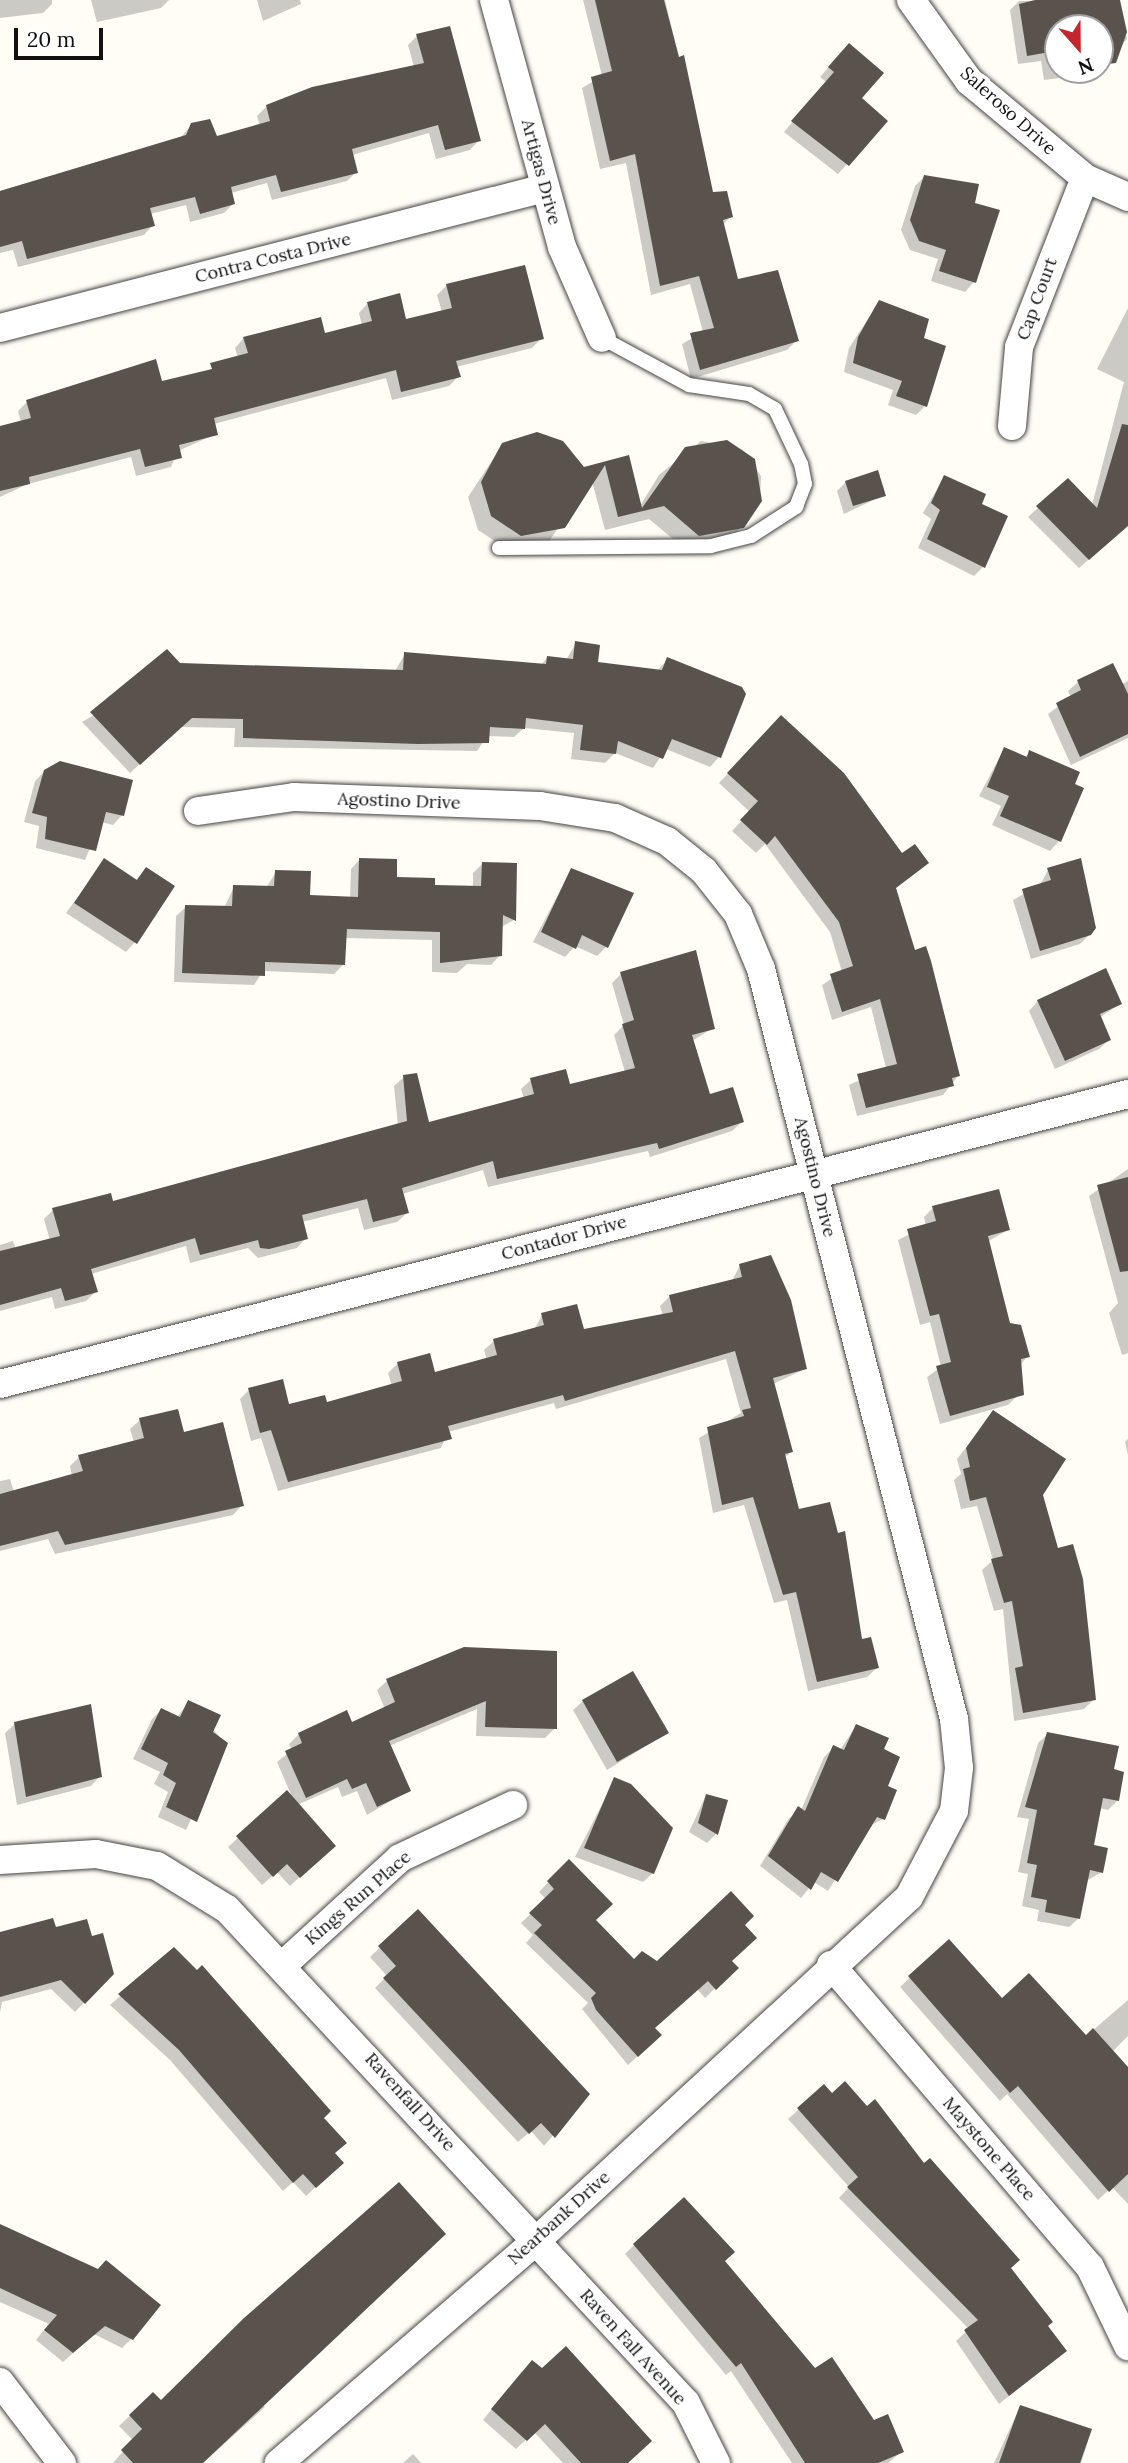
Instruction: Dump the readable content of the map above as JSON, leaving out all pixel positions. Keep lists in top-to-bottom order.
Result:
{
  "streets": {
    "street": [
      "Saleroso Drive",
      "Artigas Drive",
      "Contra Costa Drive",
      "Cap Court",
      "Agostino Drive",
      "Contador Drive",
      "Kings Run Place",
      "Ravenfall Drive",
      "Maystone Place",
      "Nearbank Drive",
      "Raven Fall Avenue"
    ]
  },
  "crossings": [
    ["Saleroso Drive", "Cap Court"],
    ["Artigas Drive", "Contra Costa Drive"],
    ["Agostino Drive", "Contador Drive"],
    ["Agostino Drive", "Maystone Place"],
    ["Agostino Drive", "Nearbank Drive"],
    ["Kings Run Place", "Ravenfall Drive"],
    ["Ravenfall Drive", "Nearbank Drive"],
    ["Ravenfall Drive", "Raven Fall Avenue"],
    ["Maystone Place", "Nearbank Drive"],
    ["Nearbank Drive", "Raven Fall Avenue"]
  ],
  "scale_bar": "20 m",
  "north": "bottom"
}
